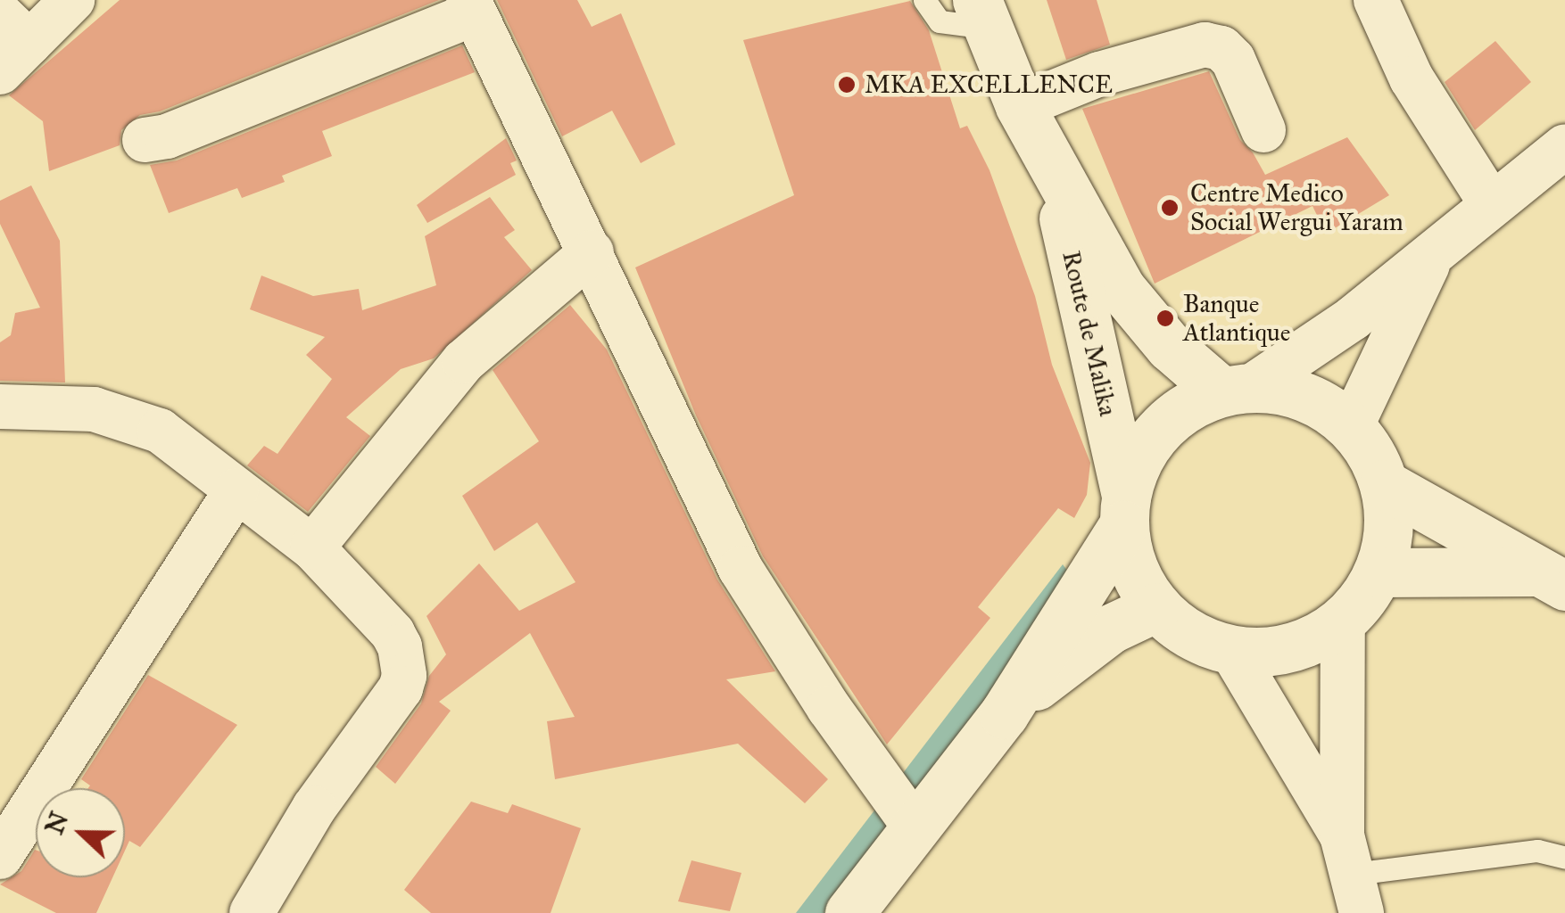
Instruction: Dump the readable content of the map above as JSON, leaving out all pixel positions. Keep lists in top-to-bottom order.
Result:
{
  "streets": {
    "main road": ["Route de Malika"]
  },
  "places": ["MKA EXCELLENCE", "Centre Medico Social Wergui Yaram", "Banque Atlantique"],
  "north": "left"
}
